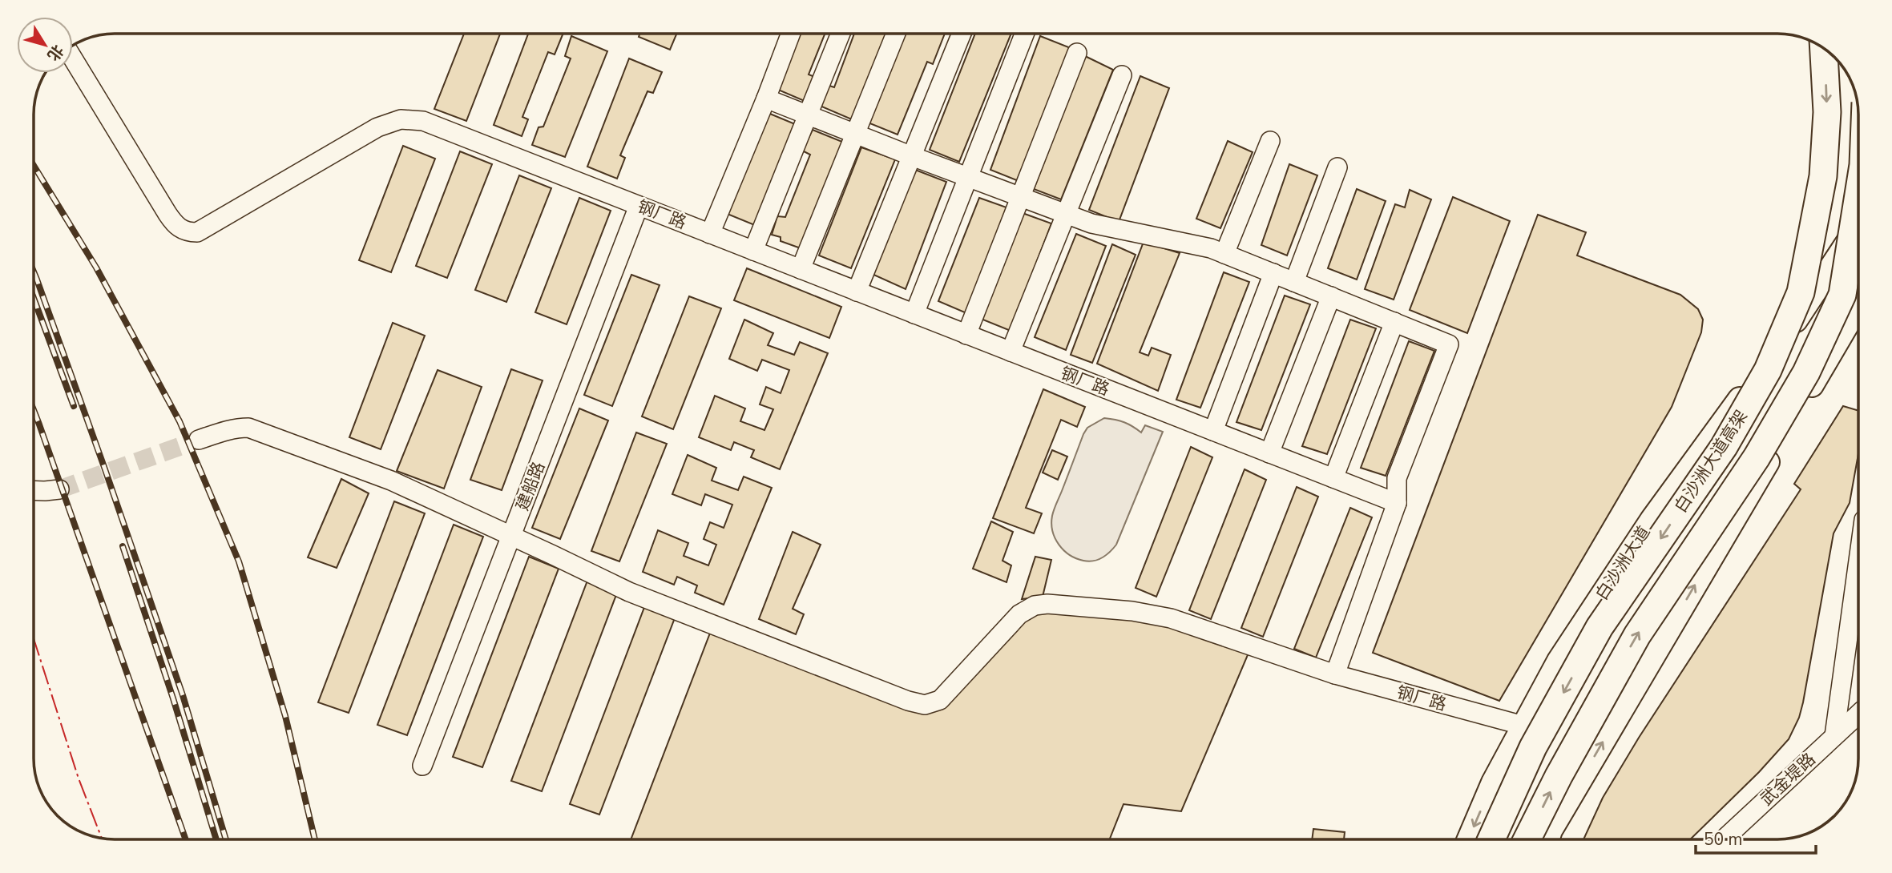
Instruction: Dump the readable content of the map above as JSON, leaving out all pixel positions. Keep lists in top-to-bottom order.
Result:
{
  "streets": {
    "highway": ["白沙洲大道高架"],
    "main road": ["白沙洲大道"],
    "street": ["钢厂路", "建船路", "武金堤路"]
  },
  "crossings": [
    ["钢厂路", "建船路"],
    ["钢厂路", "白沙洲大道"]
  ],
  "scale_bar": "50 m",
  "north": "bottom right"
}
